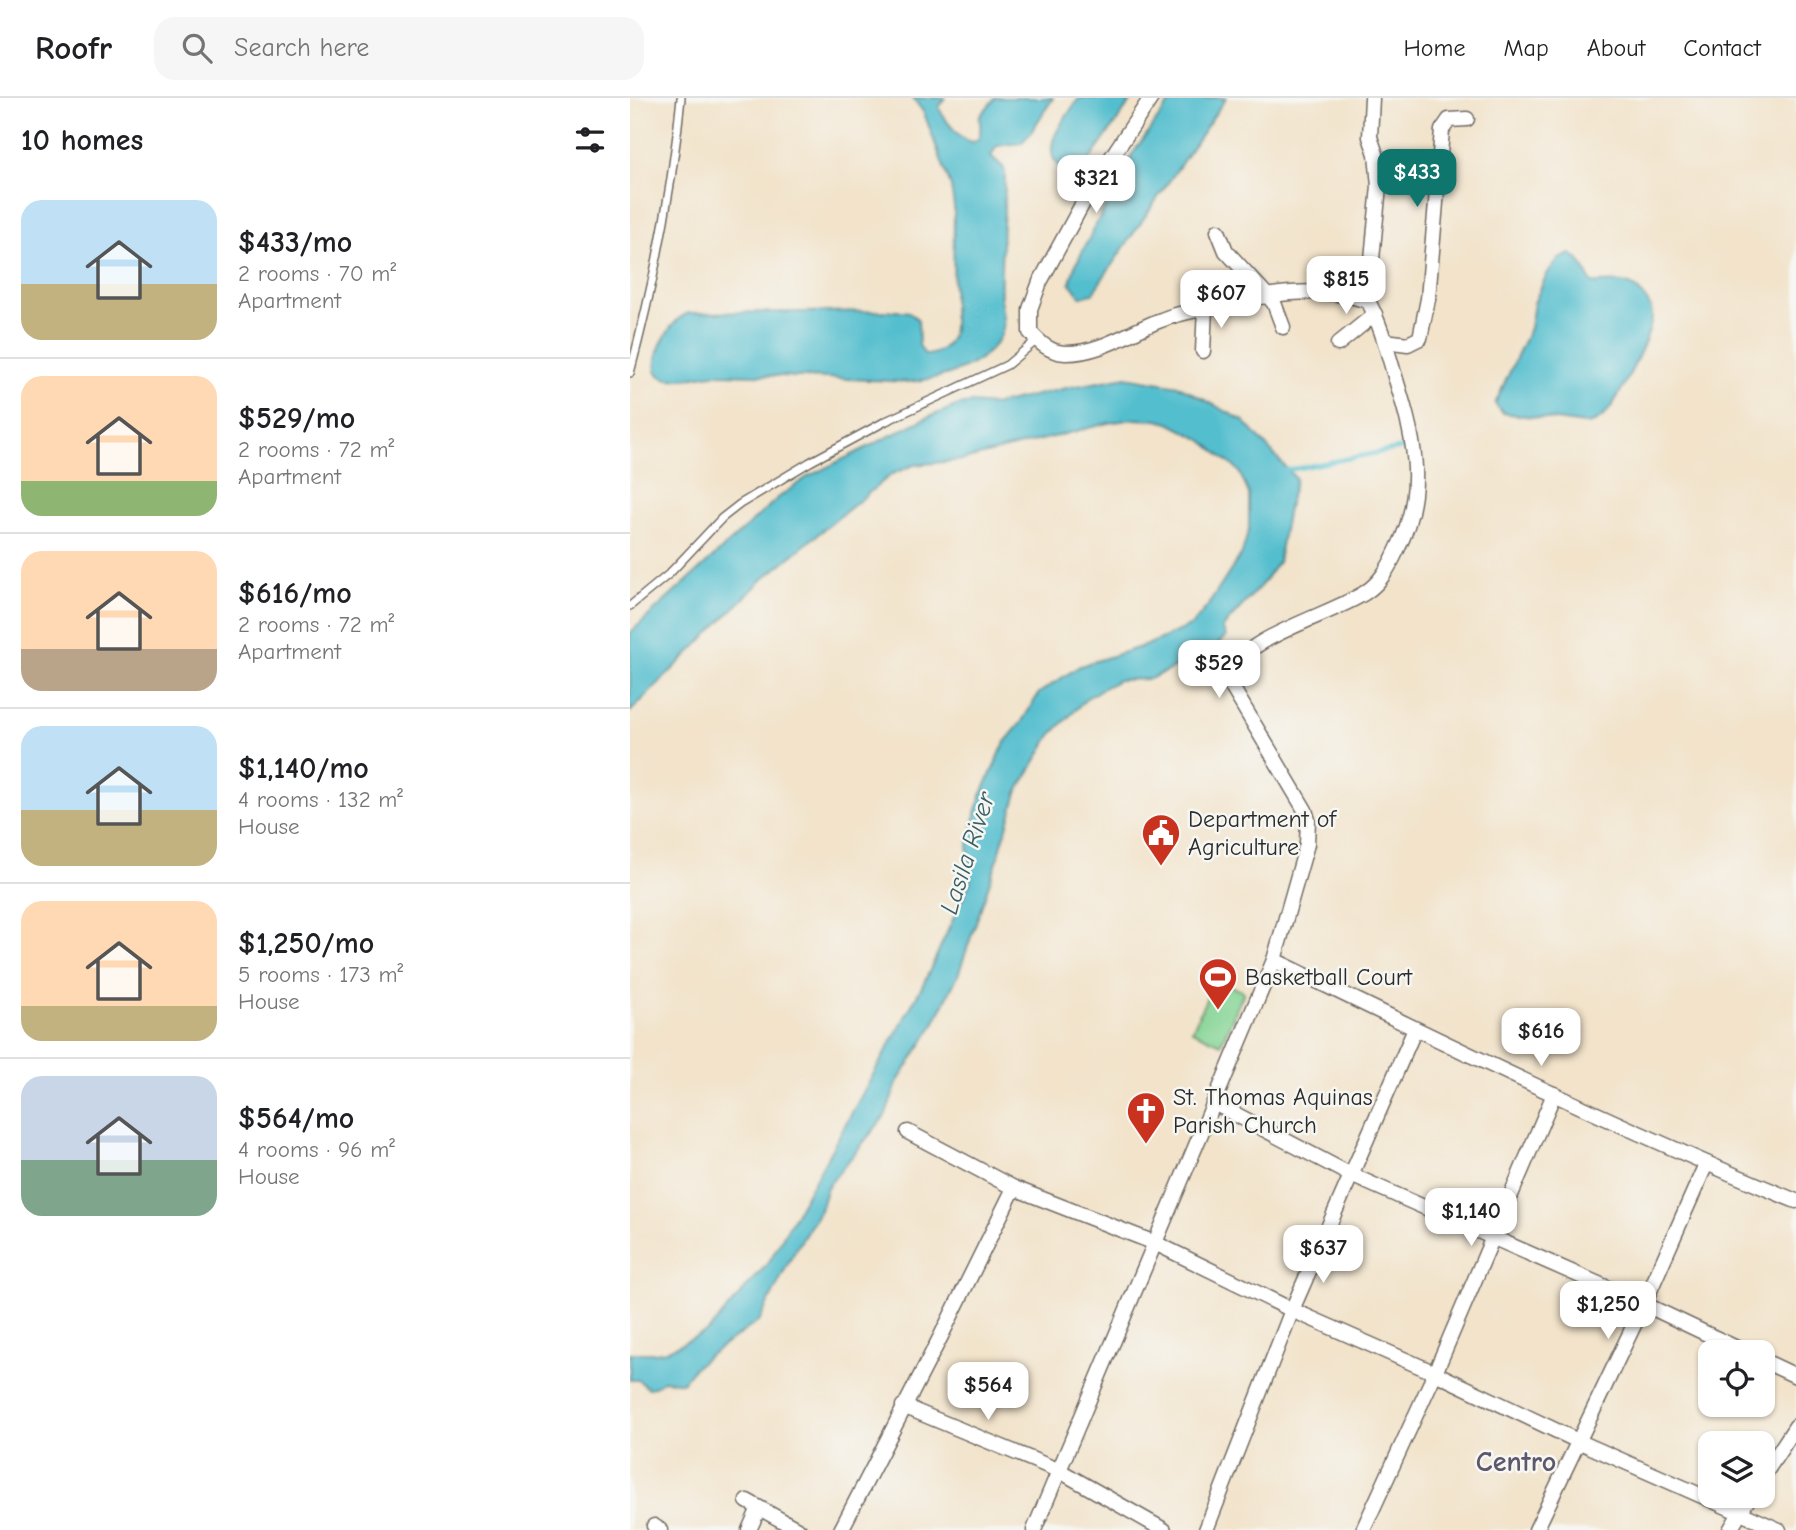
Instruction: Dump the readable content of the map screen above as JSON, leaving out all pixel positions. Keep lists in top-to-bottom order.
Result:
{
  "districts": ["Centro"],
  "water": ["Lasila River"],
  "places": {
    "public building": ["Department of Agriculture"],
    "sports": ["Basketball Court"],
    "church": ["St. Thomas Aquinas Parish Church"]
  },
  "page": {
    "header": "Roofr",
    "search": "Search here",
    "nav": [
      "Home",
      "Map",
      "About",
      "Contact"
    ],
    "heading": "10 homes",
    "price": [
      "$433",
      "$321",
      "$815",
      "$607",
      "$529",
      "$616",
      "$1,140",
      "$637",
      "$1,250",
      "$564"
    ],
    "list": [
      {
        "name": "$433/mo",
        "note": "2 rooms · 70 m² · Apartment"
      },
      {
        "name": "$529/mo",
        "note": "2 rooms · 72 m² · Apartment"
      },
      {
        "name": "$616/mo",
        "note": "2 rooms · 72 m² · Apartment"
      },
      {
        "name": "$1,140/mo",
        "note": "4 rooms · 132 m² · House"
      },
      {
        "name": "$1,250/mo",
        "note": "5 rooms · 173 m² · House"
      },
      {
        "name": "$564/mo",
        "note": "4 rooms · 96 m² · House"
      }
    ]
  }
}
